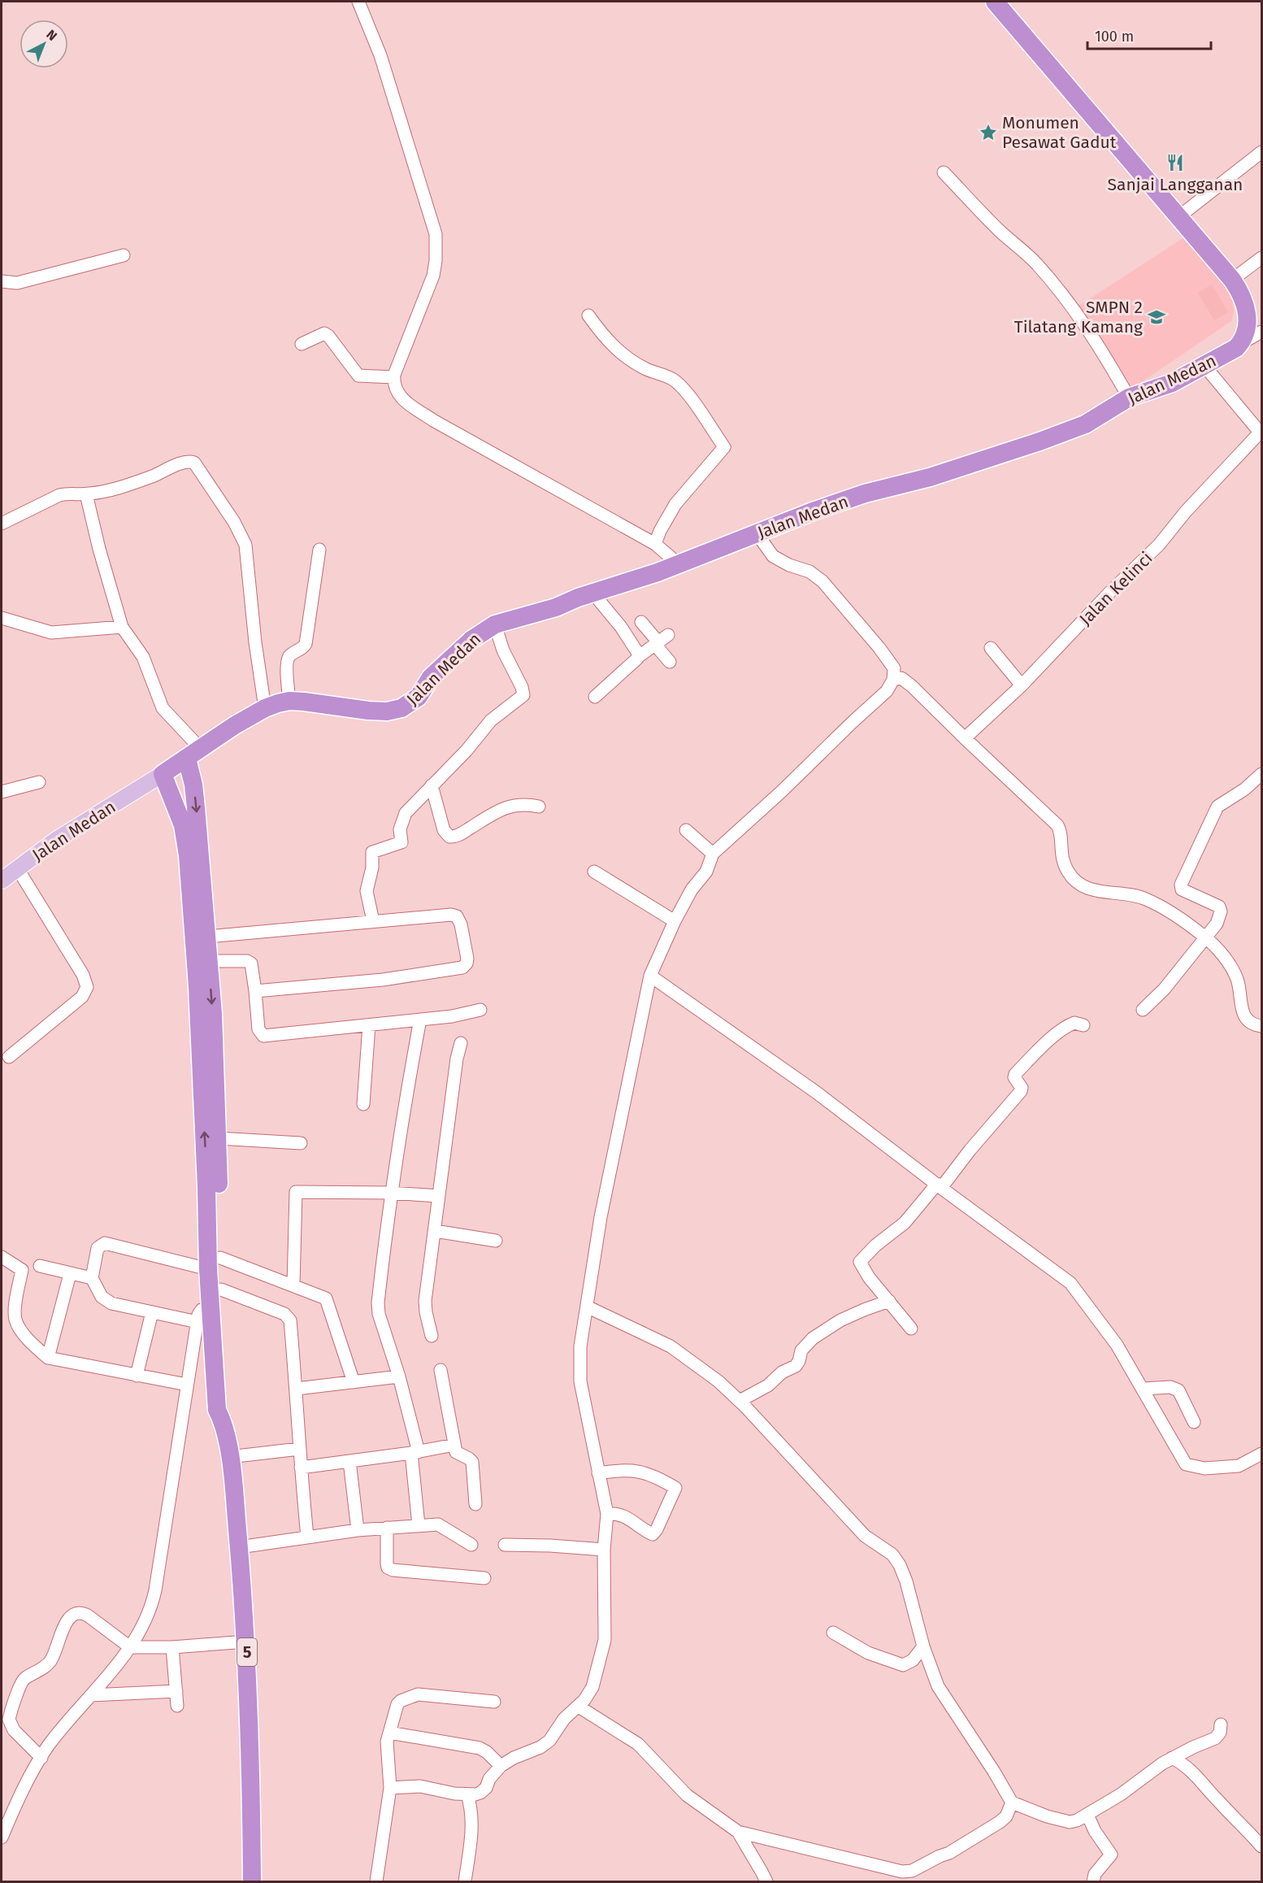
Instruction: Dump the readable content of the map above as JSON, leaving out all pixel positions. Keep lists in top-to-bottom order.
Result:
{
  "streets": {
    "highway": ["Jalan Medan", "5"],
    "street": ["Jalan Kelinci"]
  },
  "places": {
    "place": ["Monumen Pesawat Gadut"],
    "restaurant": ["Sanjai Langganan"],
    "school or university": ["SMPN 2 Tilatang Kamang"]
  },
  "scale_bar": "100 m",
  "north": "top right"
}
